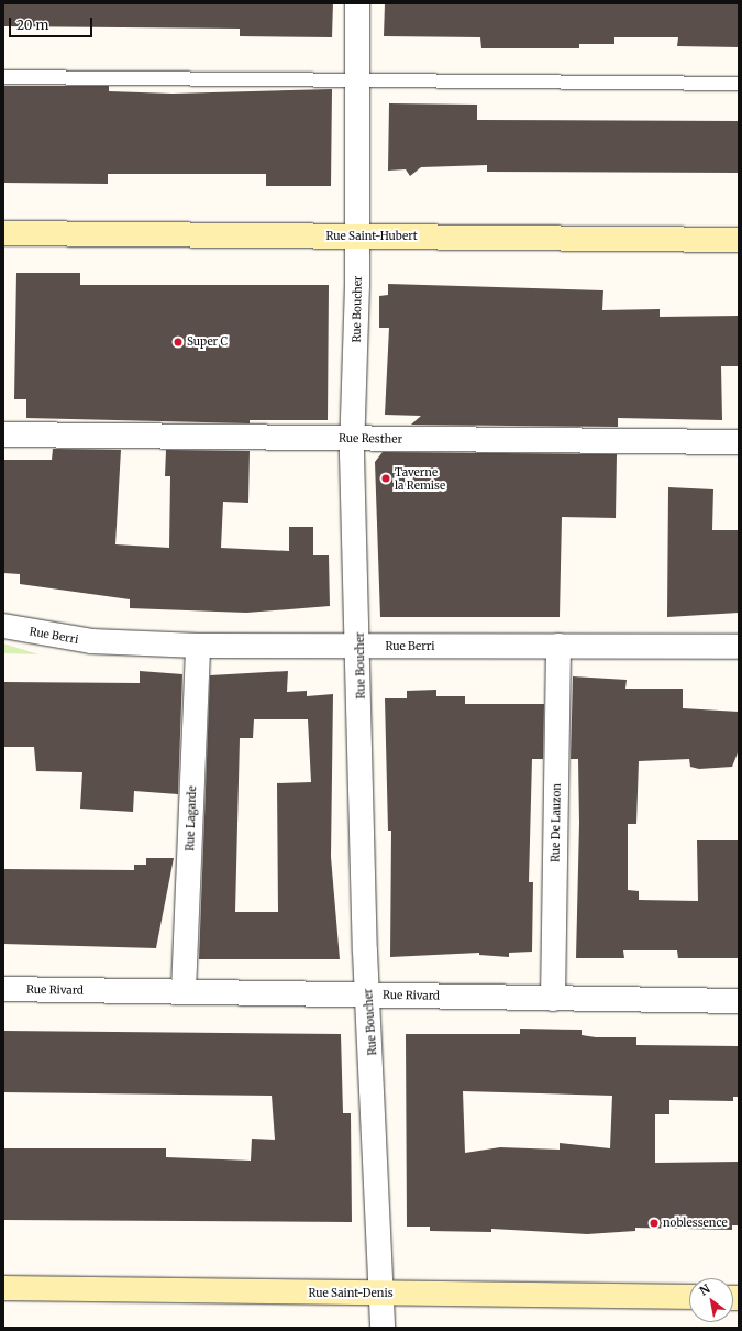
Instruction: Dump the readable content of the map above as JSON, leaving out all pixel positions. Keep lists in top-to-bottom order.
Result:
{
  "streets": {
    "street": [
      "Rue Saint-Hubert",
      "Rue Boucher",
      "Rue Resther",
      "Rue Berri",
      "Rue Lagarde",
      "Rue De Lauzon",
      "Rue Rivard",
      "Rue Saint-Denis"
    ]
  },
  "crossings": [
    ["Rue Saint-Hubert", "Rue Boucher"],
    ["Rue Boucher", "Rue Resther"],
    ["Rue Boucher", "Rue Berri"],
    ["Rue Boucher", "Rue Rivard"],
    ["Rue Boucher", "Rue Saint-Denis"],
    ["Rue Berri", "Rue Lagarde"],
    ["Rue Berri", "Rue De Lauzon"],
    ["Rue Lagarde", "Rue Rivard"],
    ["Rue De Lauzon", "Rue Rivard"]
  ],
  "places": ["Super C", "Taverne la Remise", "noblessence"],
  "scale_bar": "20 m",
  "north": "top left"
}
